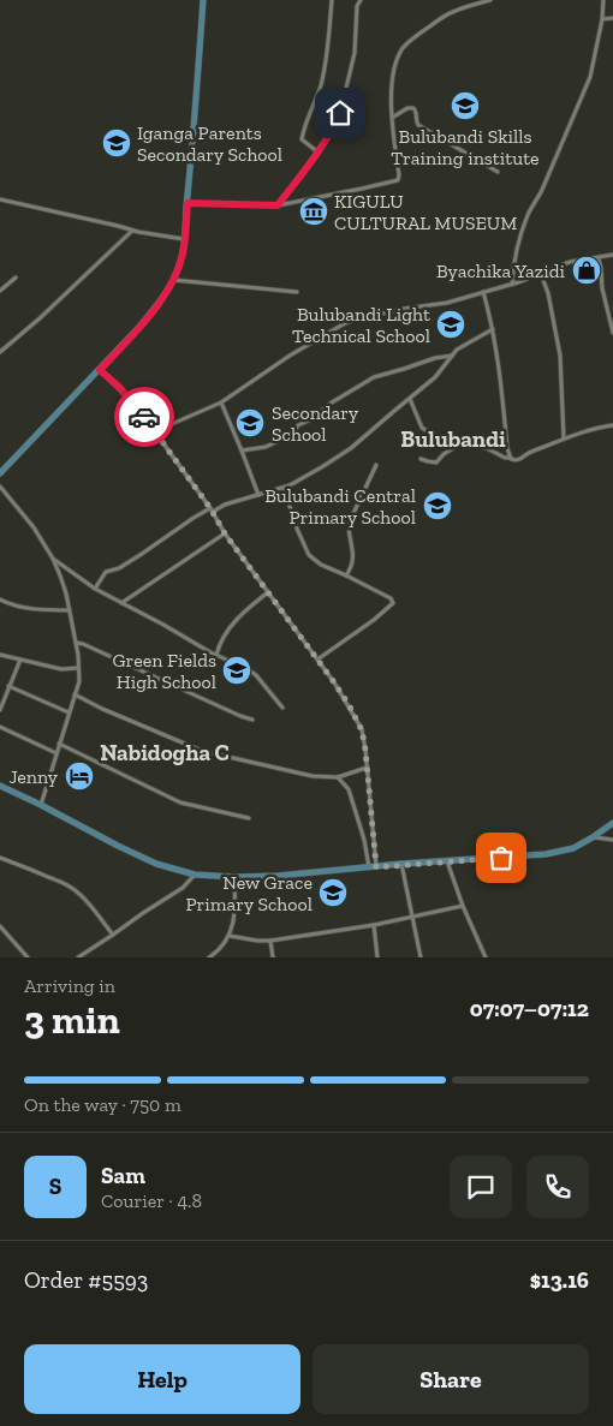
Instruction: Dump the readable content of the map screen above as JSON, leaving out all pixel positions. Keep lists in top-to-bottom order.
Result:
{
  "districts": ["Bulubandi", "Nabidogha C"],
  "places": {
    "school or university": [
      "Bulubandi Skills Training institute",
      "Iganga Parents Secondary School",
      "Bulubandi Light Technical School",
      "Secondary School",
      "Bulubandi Central Primary School",
      "Green Fields High School",
      "New Grace Primary School"
    ],
    "museum": ["KIGULU CULTURAL MUSEUM"],
    "shop": ["Byachika Yazidi"],
    "hotel": ["Jenny"]
  },
  "page": {
    "heading": ["3 min", "Arriving in", "07:07–07:12"],
    "panel": [
      "Sam",
      "Courier · 4.8",
      "Order #5593",
      "$13.16"
    ],
    "bar": "On the way · 750 m",
    "round": "S",
    "buttons": ["Help", "Share"]
  }
}
